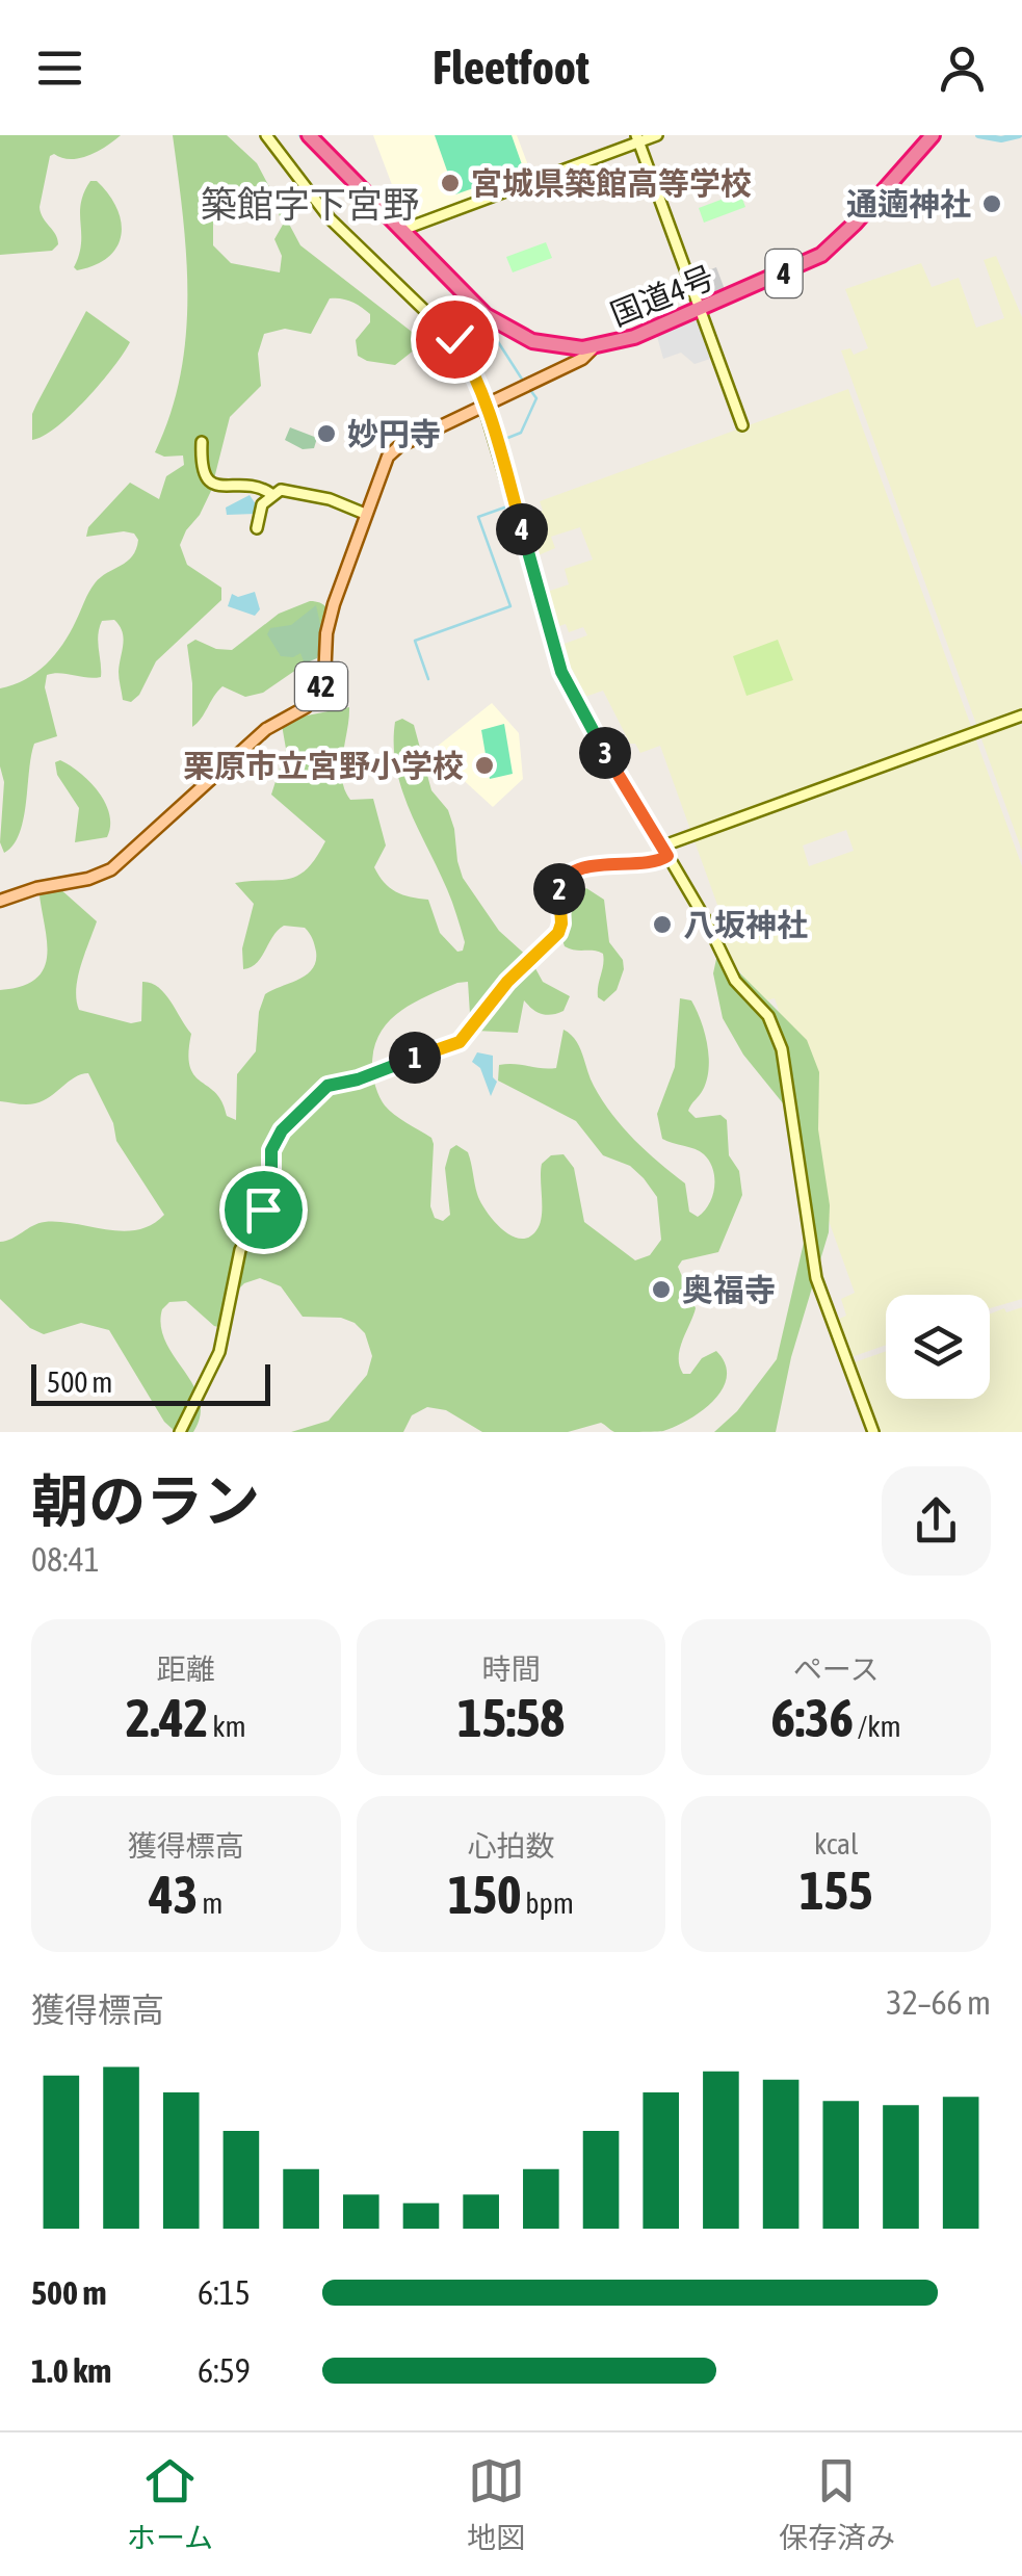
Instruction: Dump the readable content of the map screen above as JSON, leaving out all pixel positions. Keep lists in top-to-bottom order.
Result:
{
  "streets": {
    "highway": ["4", "国道4号"],
    "main road": ["42"]
  },
  "crossings": [
    ["国道4号", "42"]
  ],
  "districts": ["築館字下宮野"],
  "places": [
    "宮城県築館高等学校",
    "通遖神社",
    "妙円寺",
    "栗原市立宮野小学校",
    "八坂神社",
    "奥福寺"
  ],
  "scale_bar": "500 m",
  "page": {
    "header": "Fleetfoot",
    "pins": [
      "4",
      "3",
      "2",
      "1"
    ],
    "scale": "500 m",
    "heading": ["朝のラン", "08:41"],
    "stats": [
      ["距離", "2.42 km"],
      ["時間", "15:58"],
      ["ペース", "6:36 /km"],
      ["獲得標高", "43 m"],
      ["心拍数", "150 bpm"],
      ["kcal", "155"]
    ],
    "chart": ["獲得標高", "32–66 m"],
    "list": [
      {
        "name": "500 m",
        "note": "6:15"
      },
      {
        "name": "1.0 km",
        "note": "6:59"
      }
    ],
    "tabs": ["ホーム", "地図", "保存済み"]
  }
}
